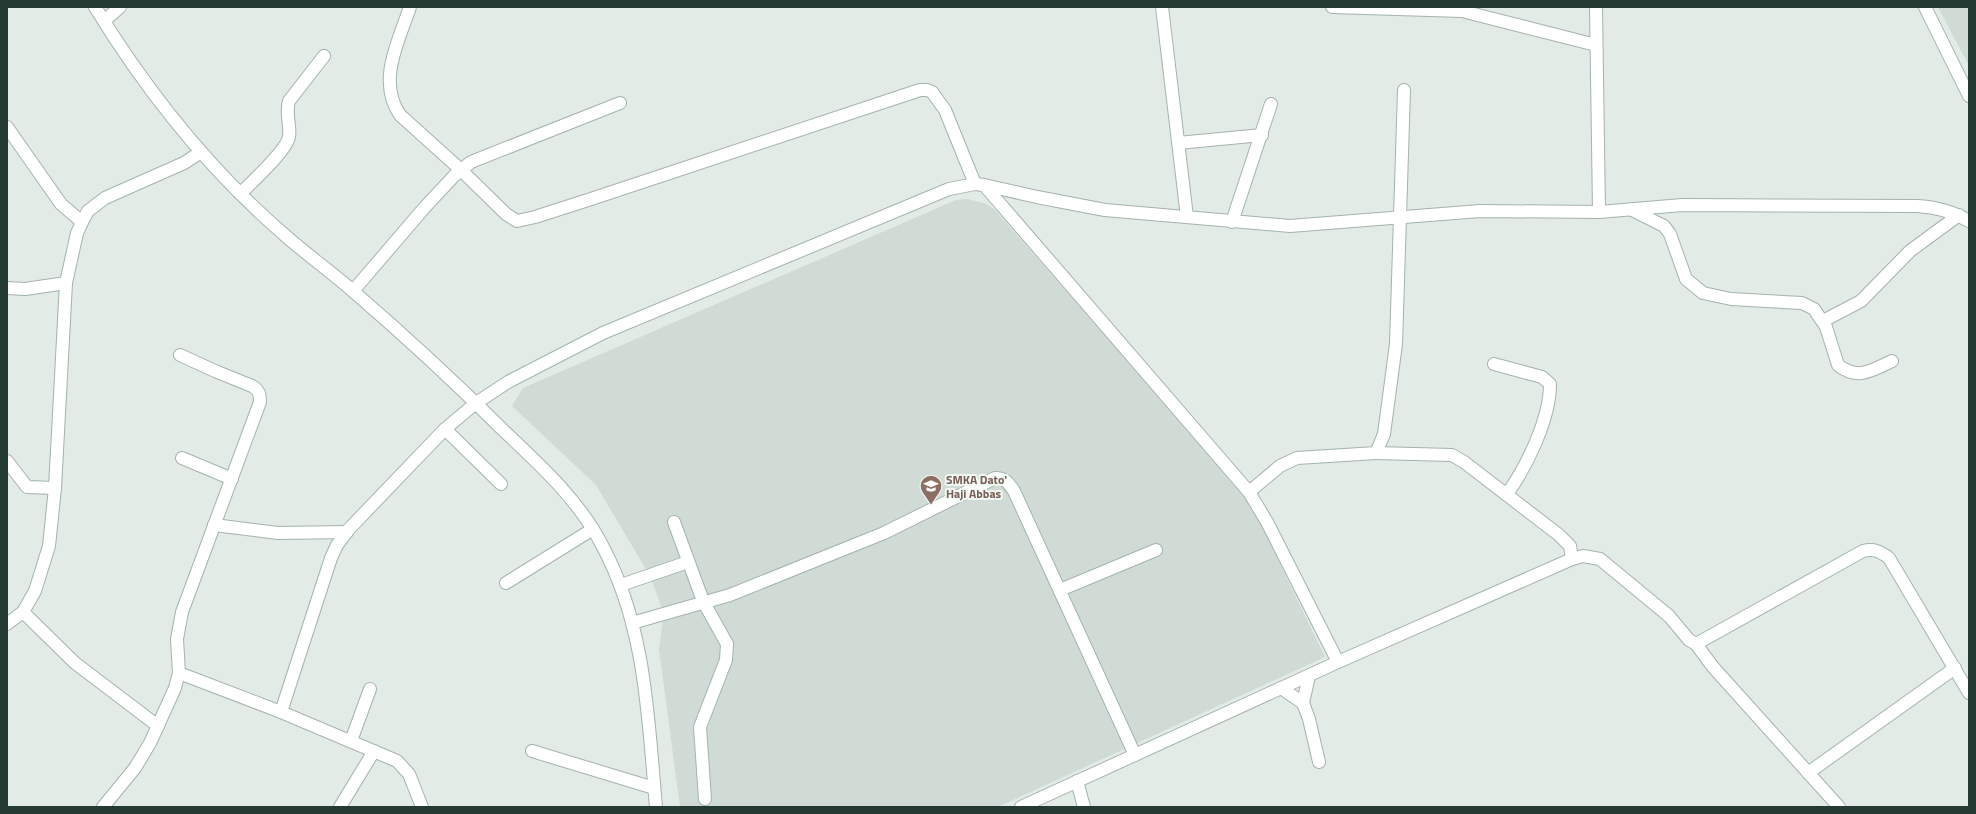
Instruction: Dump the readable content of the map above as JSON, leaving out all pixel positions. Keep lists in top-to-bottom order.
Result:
{
  "places": {
    "school or university": ["SMKA Dato' Haji Abbas"]
  }
}
